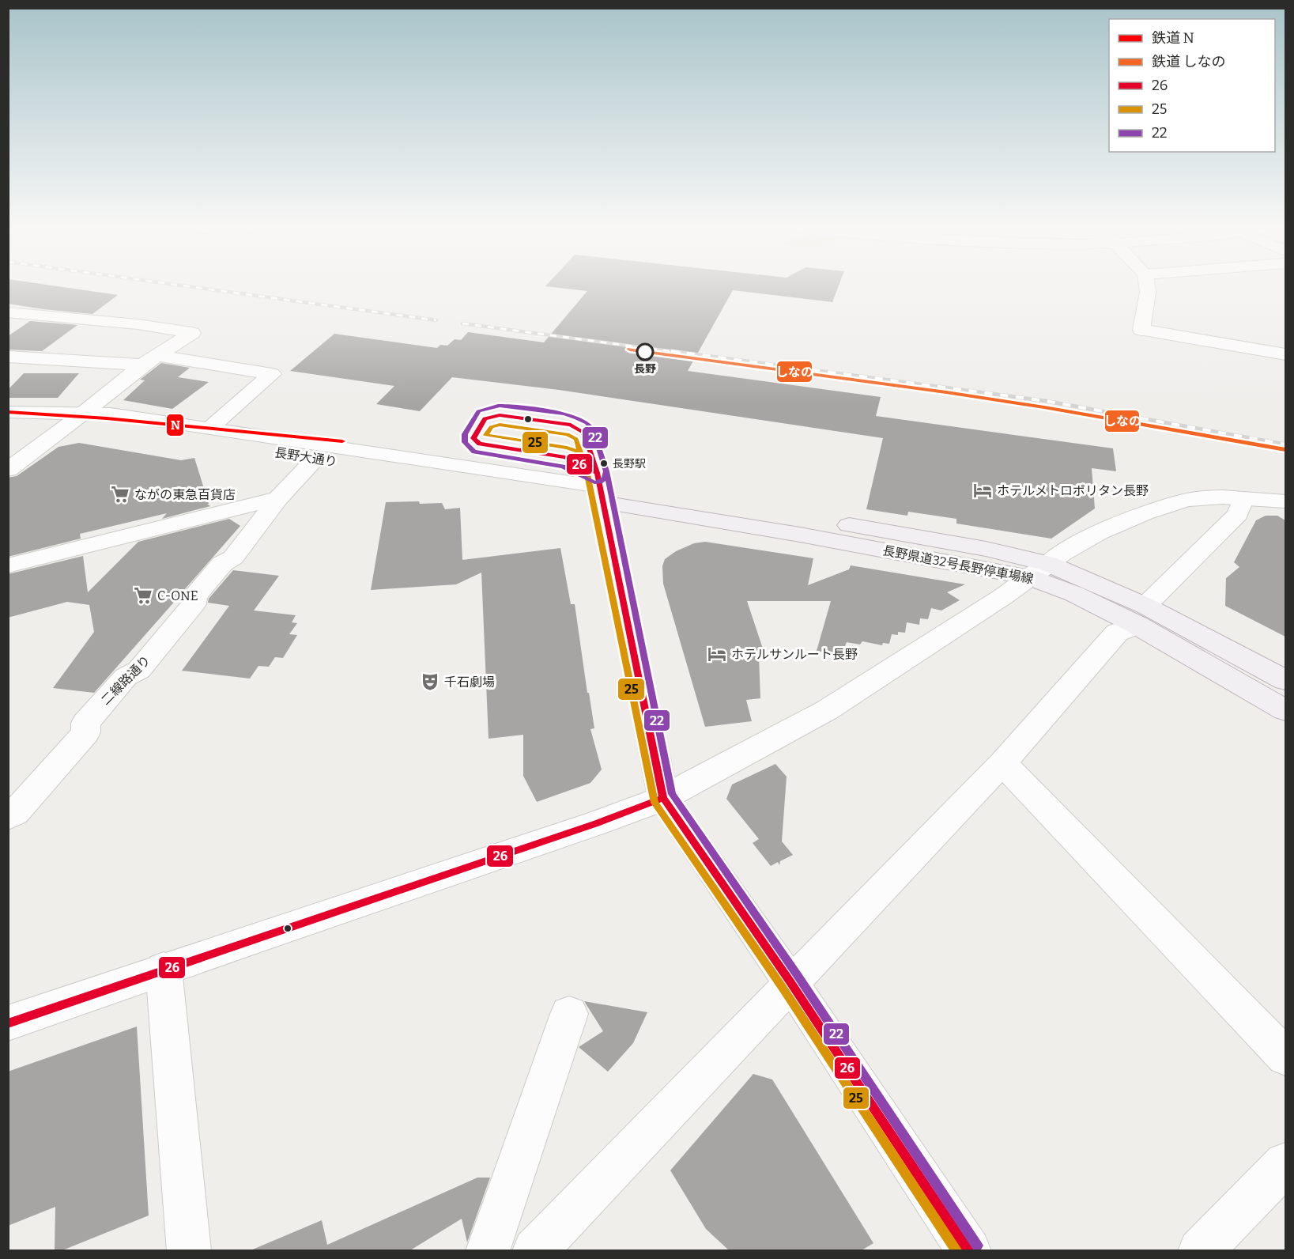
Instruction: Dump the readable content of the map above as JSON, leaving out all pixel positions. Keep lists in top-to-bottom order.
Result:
{
  "streets": {
    "main road": ["長野県道32号長野停車場線"],
    "street": ["長野大通り", "二線路通り"]
  },
  "crossings": [
    ["長野大通り", "長野県道32号長野停車場線"],
    ["長野大通り", "二線路通り"]
  ],
  "places": {
    "other": ["長野", "長野駅"],
    "hotel": ["ホテルメトロポリタン長野", "ホテルサンルート長野"],
    "supermarket": ["ながの東急百貨店", "C-ONE"],
    "theatre": ["千石劇場"]
  },
  "lines": [
    "rail line しなの",
    "transit line 22",
    "rail line N",
    "transit line 26",
    "transit line 25"
  ],
  "legend": [
    "鉄道 N",
    "鉄道 しなの",
    "26",
    "25",
    "22"
  ]
}
